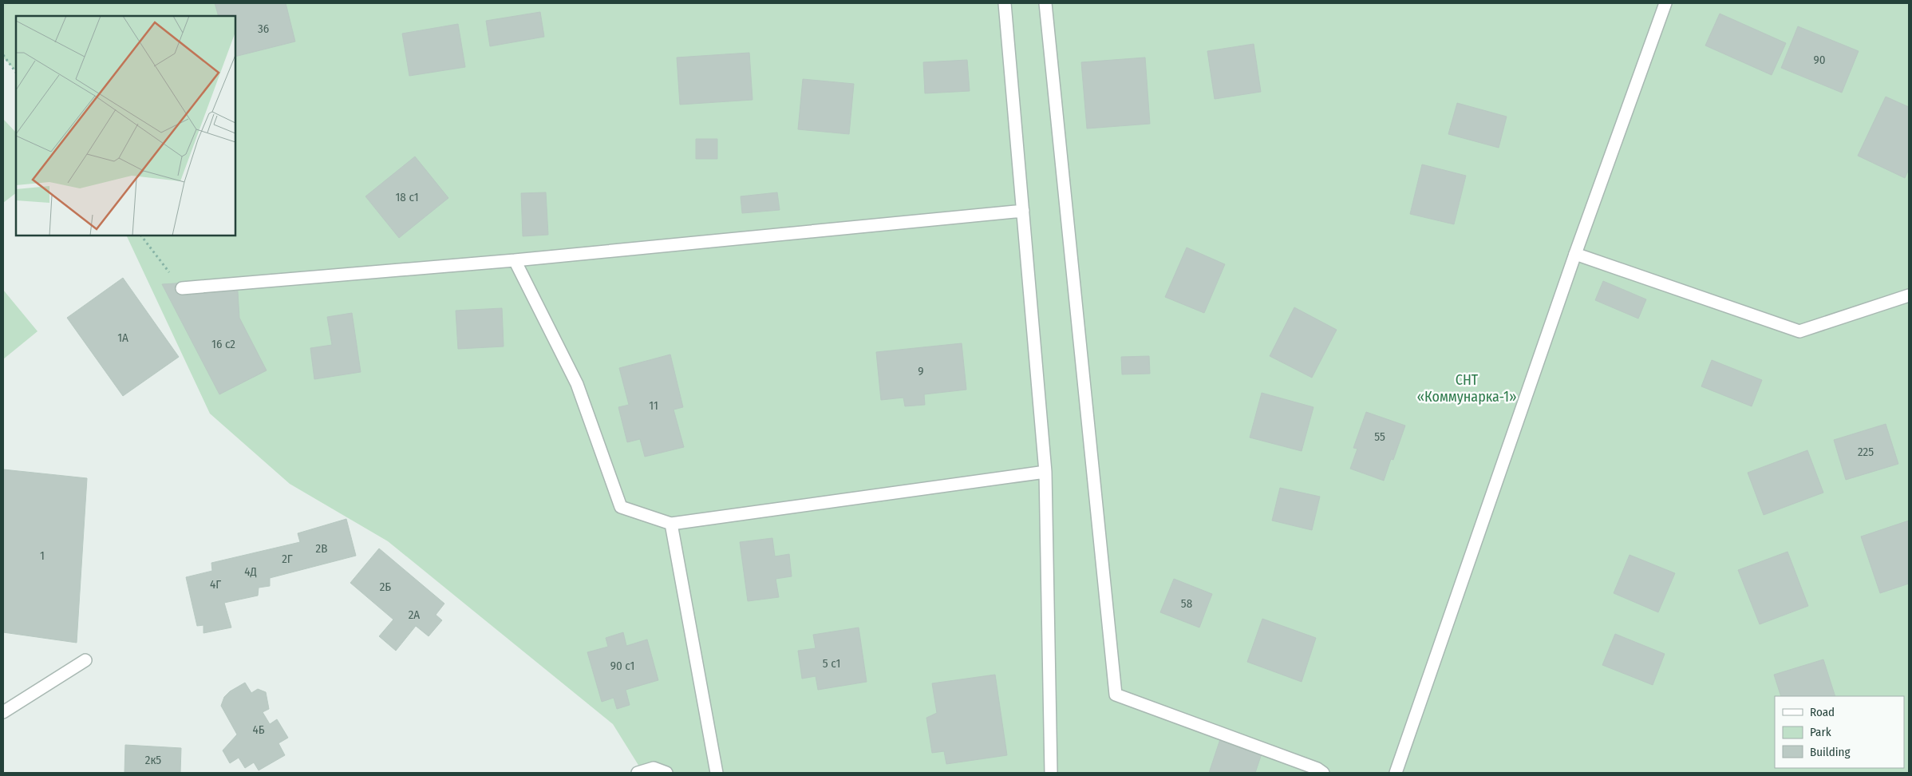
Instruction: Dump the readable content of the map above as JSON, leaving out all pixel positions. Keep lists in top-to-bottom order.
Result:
{
  "parks": ["СНТ «Коммунарка-1»"],
  "house_numbers": [
    "36",
    "90",
    "18 с1",
    "1А",
    "16 с2",
    "9",
    "11",
    "55",
    "225",
    "2В",
    "1",
    "2Г",
    "4Д",
    "4Г",
    "2Б",
    "58",
    "2А",
    "5 с1",
    "90 с1",
    "4Б",
    "2к5"
  ],
  "legend": ["Road", "Park", "Building"]
}
